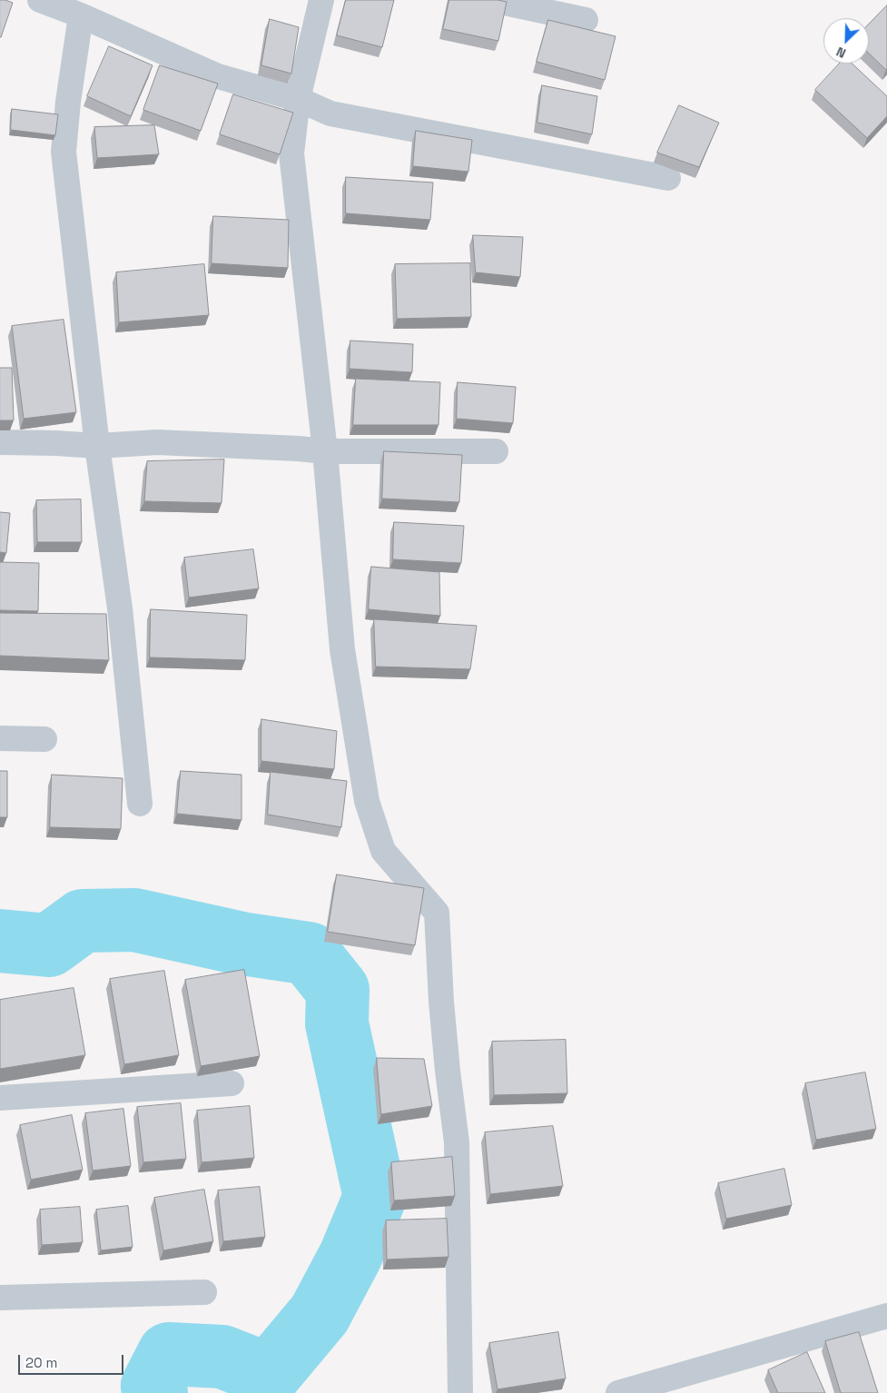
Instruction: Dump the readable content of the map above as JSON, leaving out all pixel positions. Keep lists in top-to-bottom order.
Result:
{
  "scale_bar": "20 m",
  "north": "bottom left"
}
